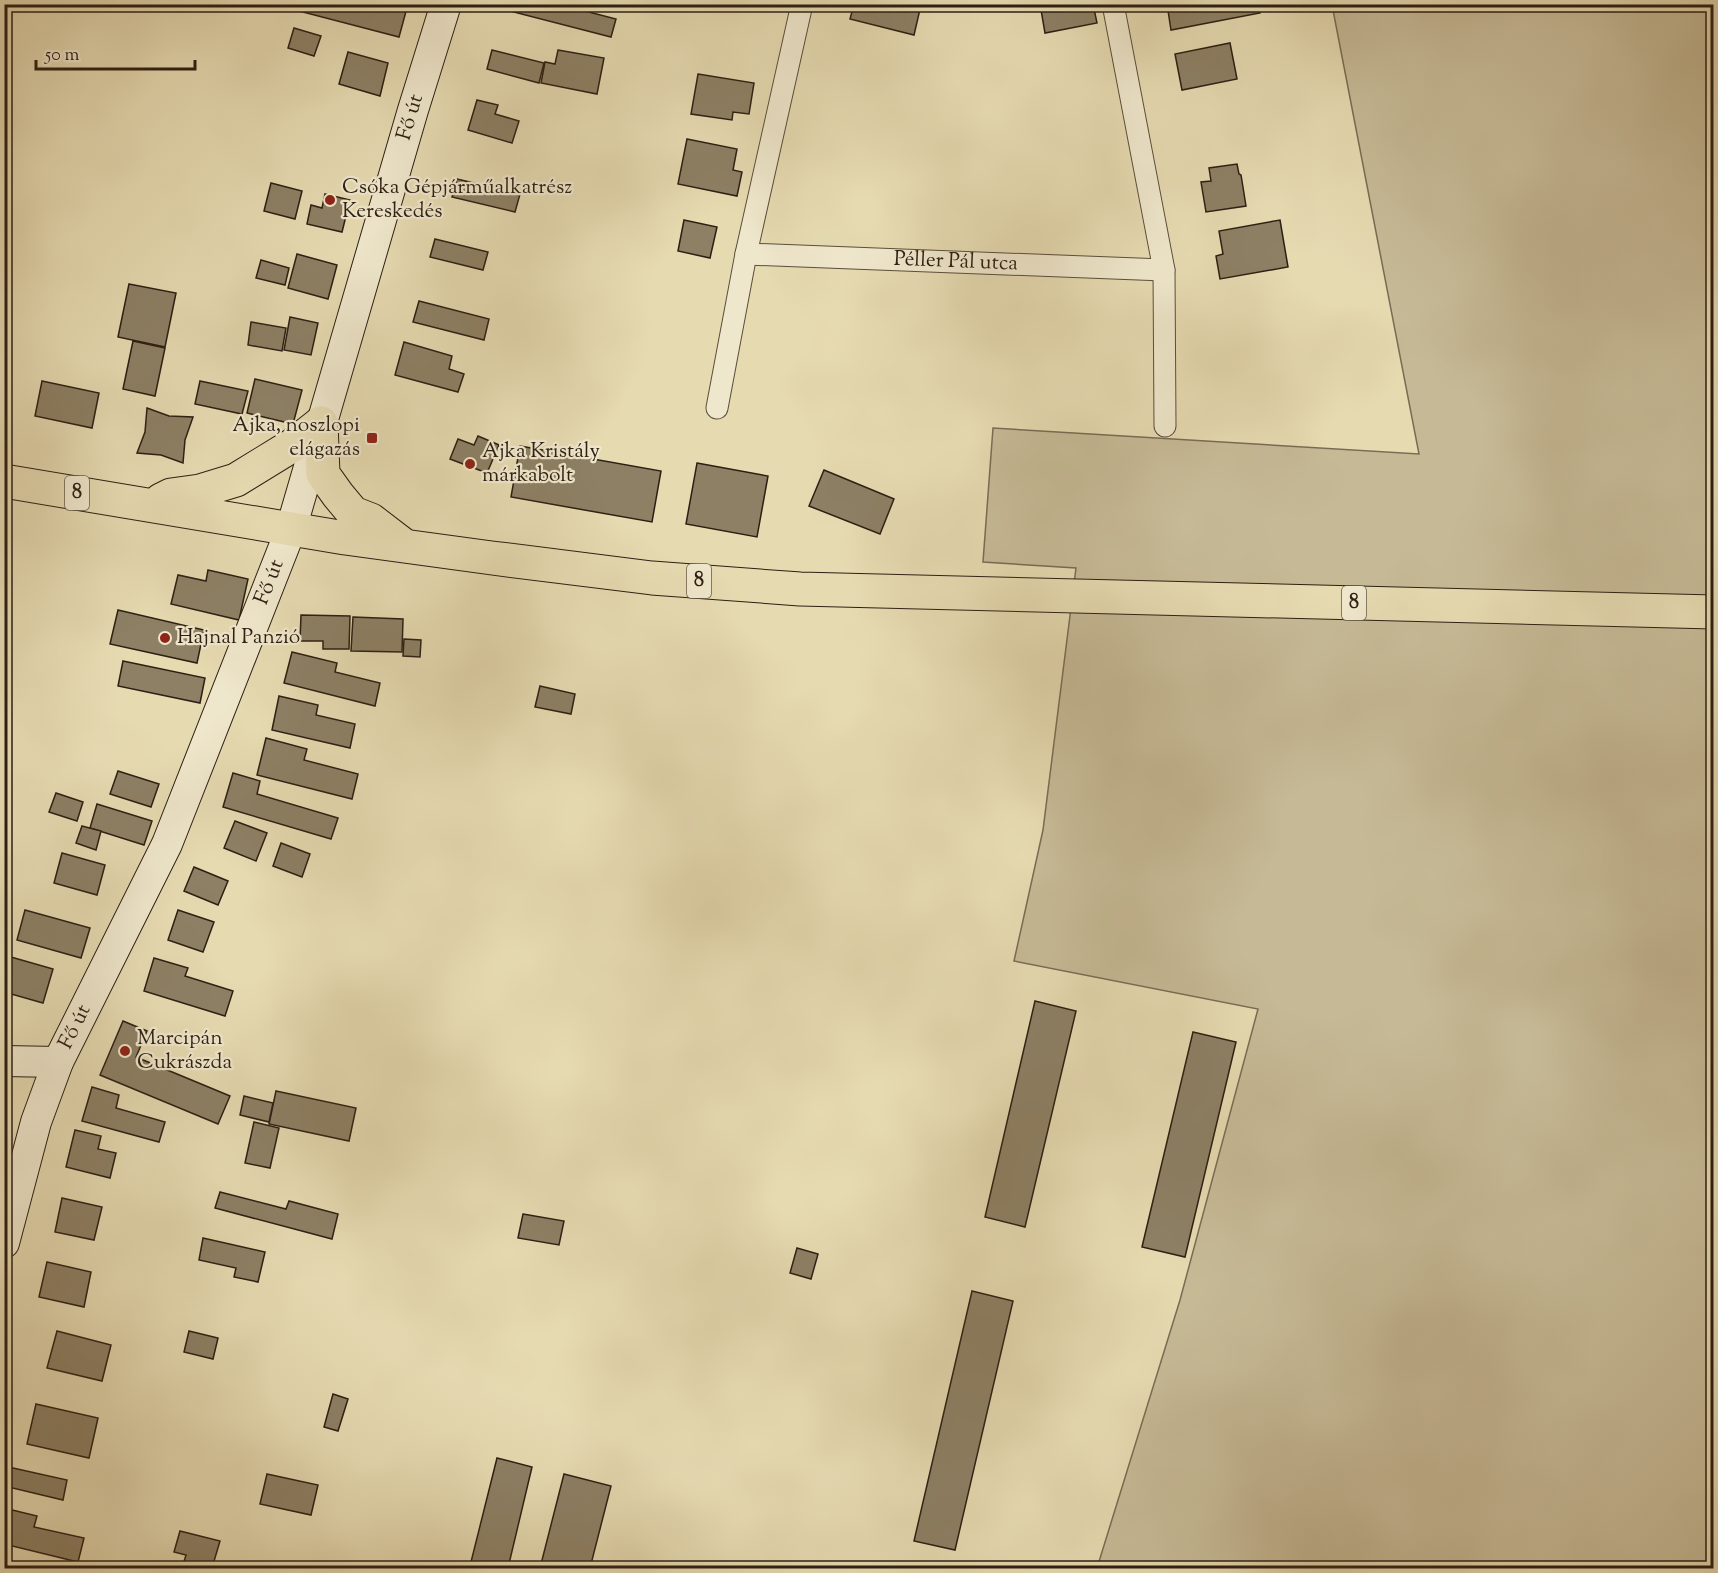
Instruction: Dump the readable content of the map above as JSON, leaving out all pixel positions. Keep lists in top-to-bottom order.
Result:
{
  "streets": {
    "main road": ["Fő út", "8"],
    "street": ["Péller Pál utca"]
  },
  "crossings": [
    ["Fő út", "8"]
  ],
  "places": {
    "other": [
      "Csóka Gépjárműalkatrész Kereskedés",
      "Ajka Kristály márkabolt",
      "Hajnal Panzió",
      "Marcipán Cukrászda"
    ],
    "transit": ["Ajka, noszlopi elágazás"]
  },
  "scale_bar": "50 m"
}
